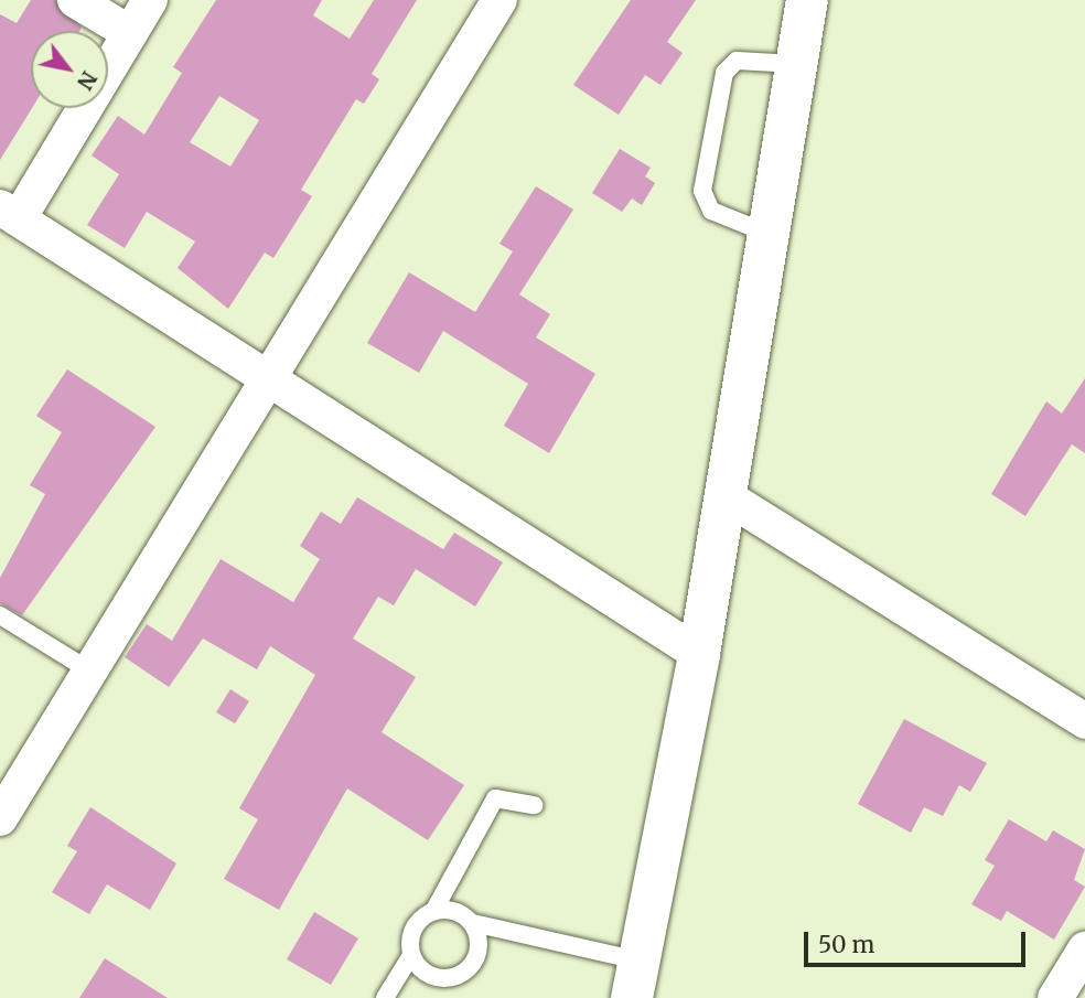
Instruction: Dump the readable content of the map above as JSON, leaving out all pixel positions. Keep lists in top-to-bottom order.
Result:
{
  "scale_bar": "50 m",
  "north": "bottom right"
}
